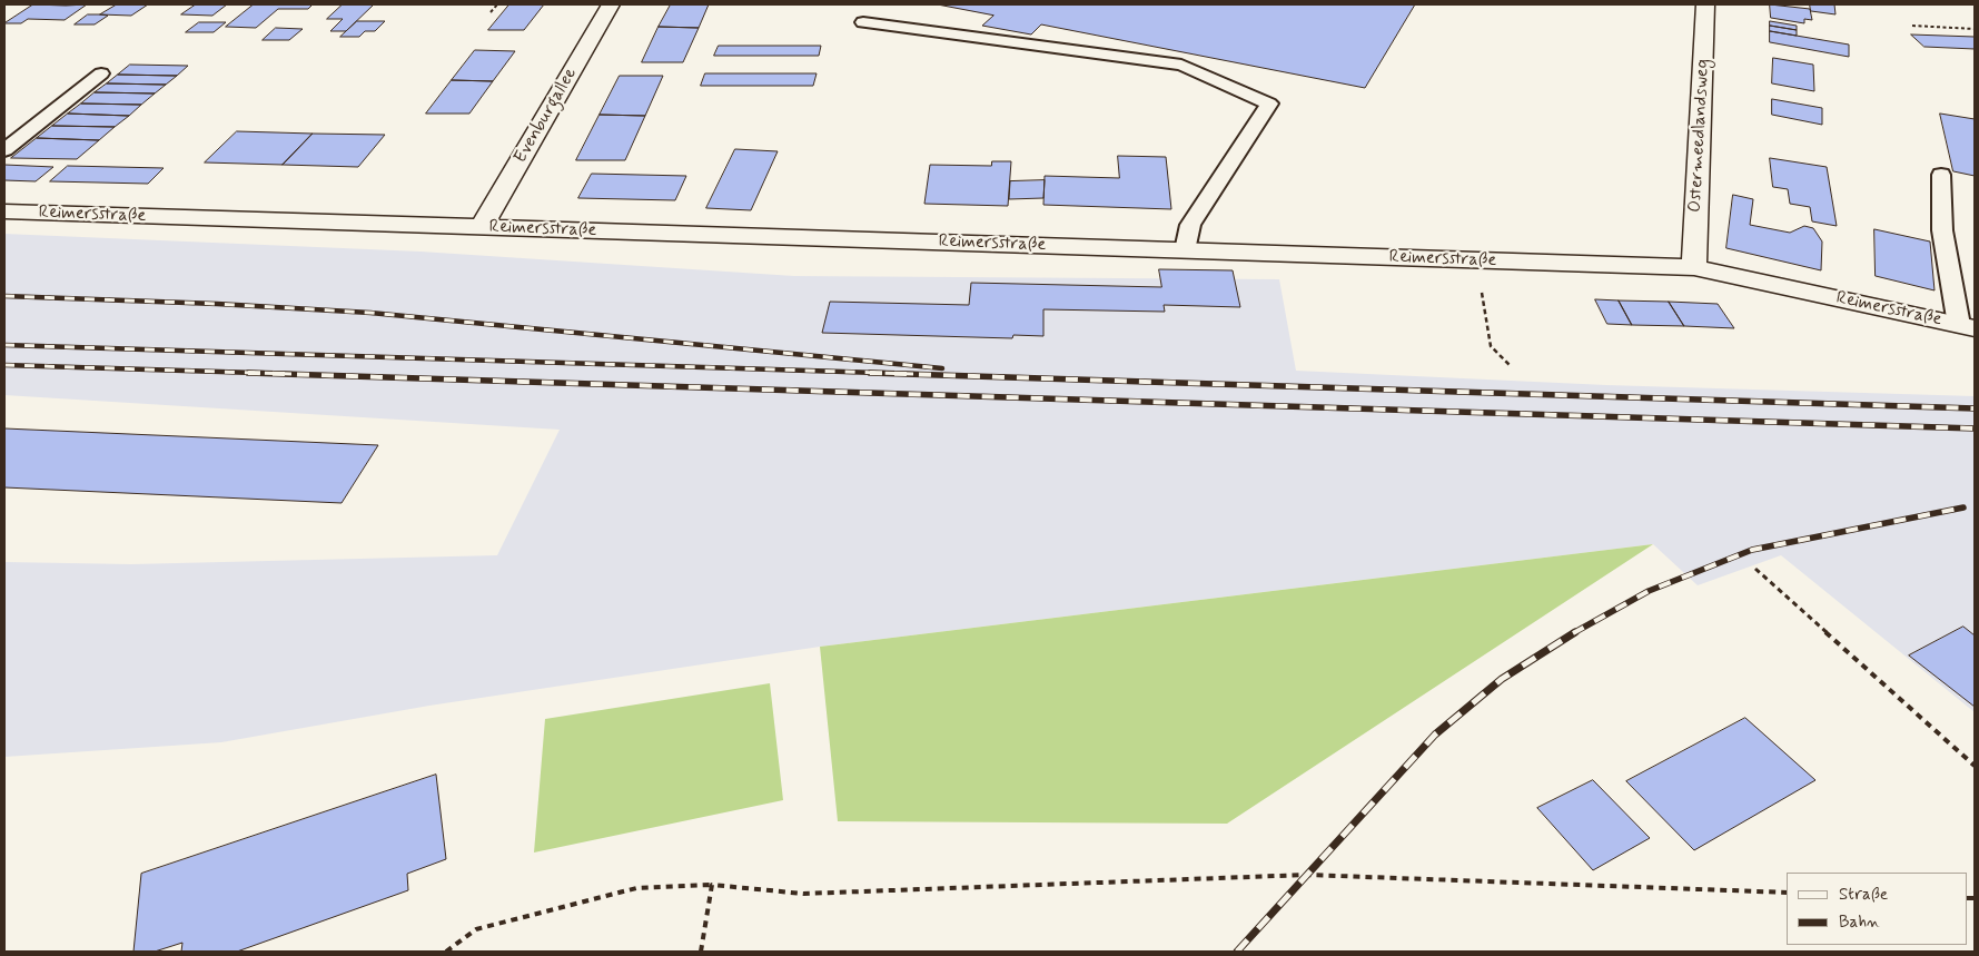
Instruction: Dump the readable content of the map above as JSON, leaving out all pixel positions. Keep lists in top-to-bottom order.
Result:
{
  "streets": {
    "street": ["Evenburgallee", "Ostermeedlandsweg", "Reimersstraße"]
  },
  "crossings": [
    ["Evenburgallee", "Reimersstraße"],
    ["Ostermeedlandsweg", "Reimersstraße"]
  ],
  "legend": ["Straße", "Bahn"]
}
